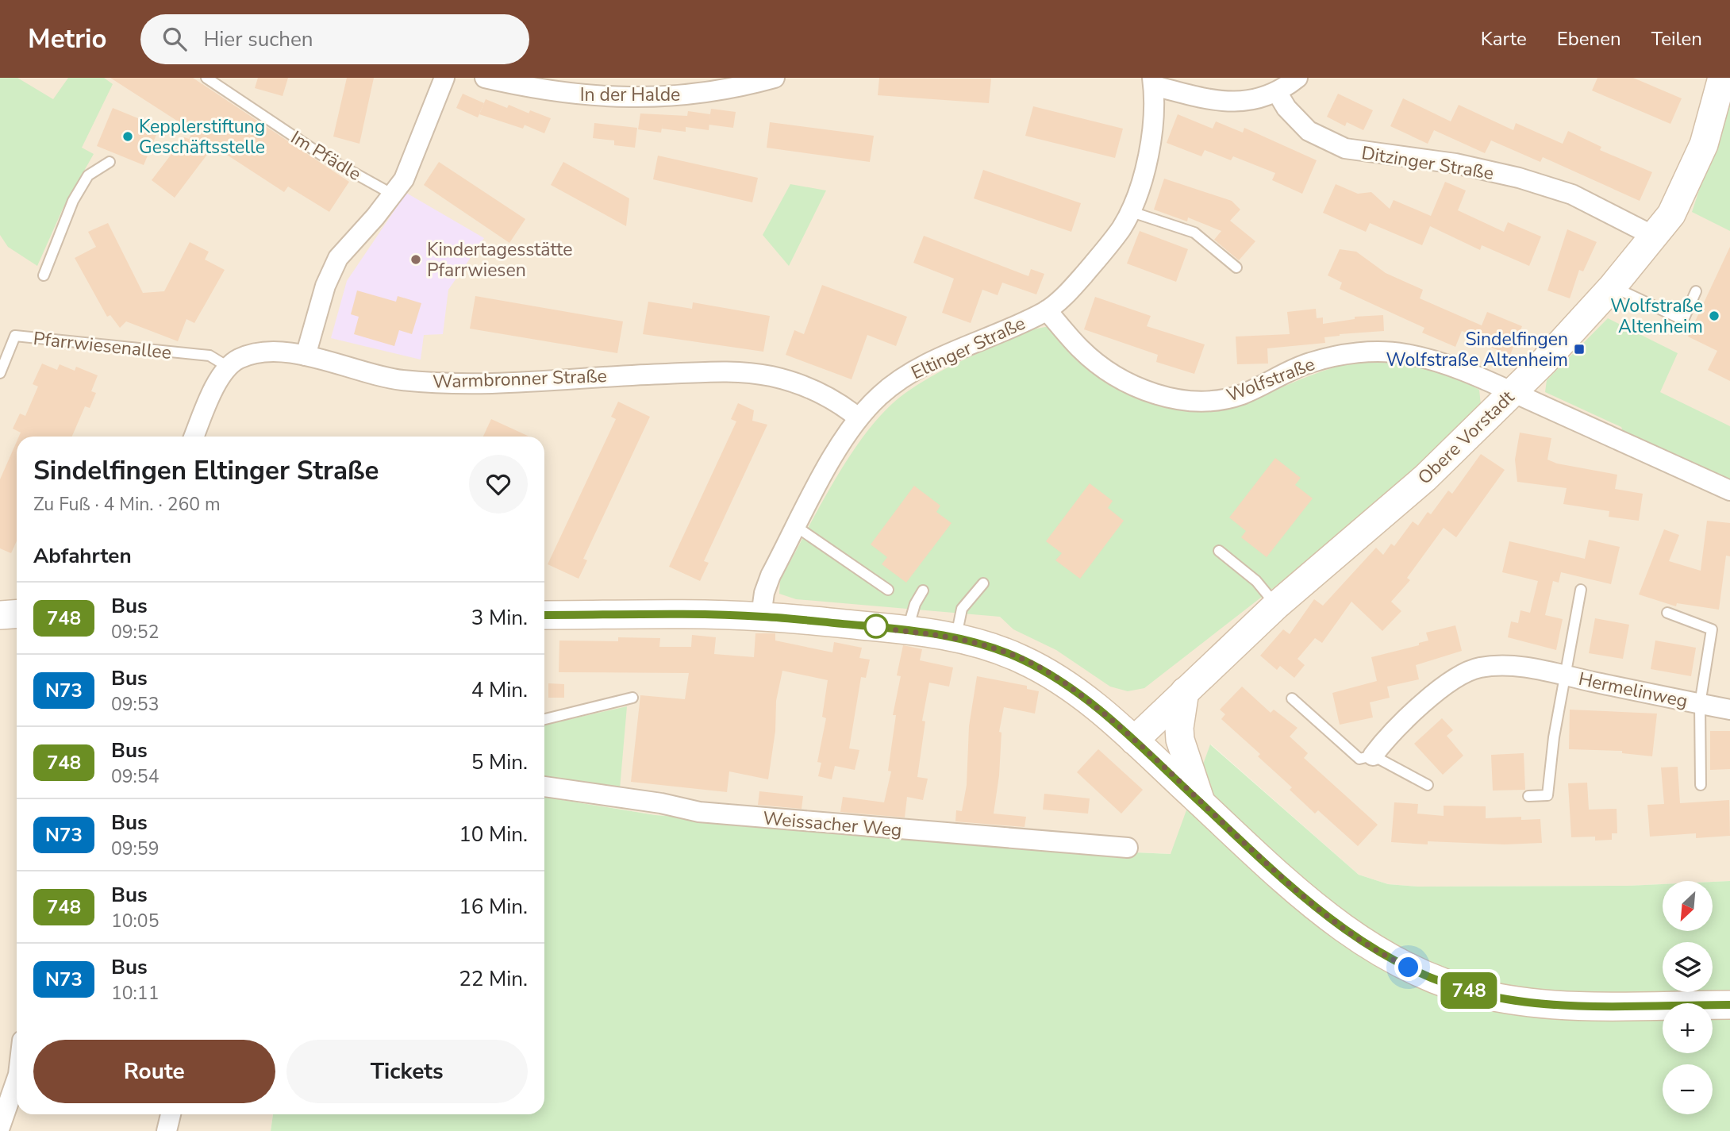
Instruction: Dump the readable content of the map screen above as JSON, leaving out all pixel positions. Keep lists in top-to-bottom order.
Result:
{
  "streets": {
    "main road": ["Obere Vorstadt"],
    "street": [
      "In der Halde",
      "Ditzinger Straße",
      "Eltinger Straße",
      "Warmbronner Straße",
      "Wolfstraße",
      "Hermelinweg",
      "Weissacher Weg"
    ],
    "lane": ["Im Pfädle", "Pfarrwiesenallee"]
  },
  "crossings": [
    ["Ditzinger Straße", "Obere Vorstadt"],
    ["Pfarrwiesenallee", "Warmbronner Straße"],
    ["Eltinger Straße", "Warmbronner Straße"],
    ["Eltinger Straße", "Wolfstraße"],
    ["Wolfstraße", "Obere Vorstadt"]
  ],
  "places": {
    "other": ["Kepplerstiftung Geschäftsstelle", "Kindertagesstätte Pfarrwiesen", "Wolfstraße Altenheim"],
    "transit": ["Sindelfingen Wolfstraße Altenheim"]
  },
  "lines": ["bus line 748"],
  "north": "bottom left",
  "page": {
    "header": "Metrio",
    "search": "Hier suchen",
    "nav": ["Karte", "Ebenen", "Teilen"],
    "on_map": "748",
    "heading": [
      ["Sindelfingen Eltinger Straße", "Zu Fuß · 4 Min. · 260 m"],
      "Abfahrten"
    ],
    "list": [
      {
        "mark": "748",
        "name": "Bus",
        "note": "09:52",
        "value": "3 Min."
      },
      {
        "mark": "N73",
        "name": "Bus",
        "note": "09:53",
        "value": "4 Min."
      },
      {
        "mark": "748",
        "name": "Bus",
        "note": "09:54",
        "value": "5 Min."
      },
      {
        "mark": "N73",
        "name": "Bus",
        "note": "09:59",
        "value": "10 Min."
      },
      {
        "mark": "748",
        "name": "Bus",
        "note": "10:05",
        "value": "16 Min."
      },
      {
        "mark": "N73",
        "name": "Bus",
        "note": "10:11",
        "value": "22 Min."
      }
    ],
    "map_buttons": ["+", "−"],
    "buttons": ["Route", "Tickets"]
  }
}
